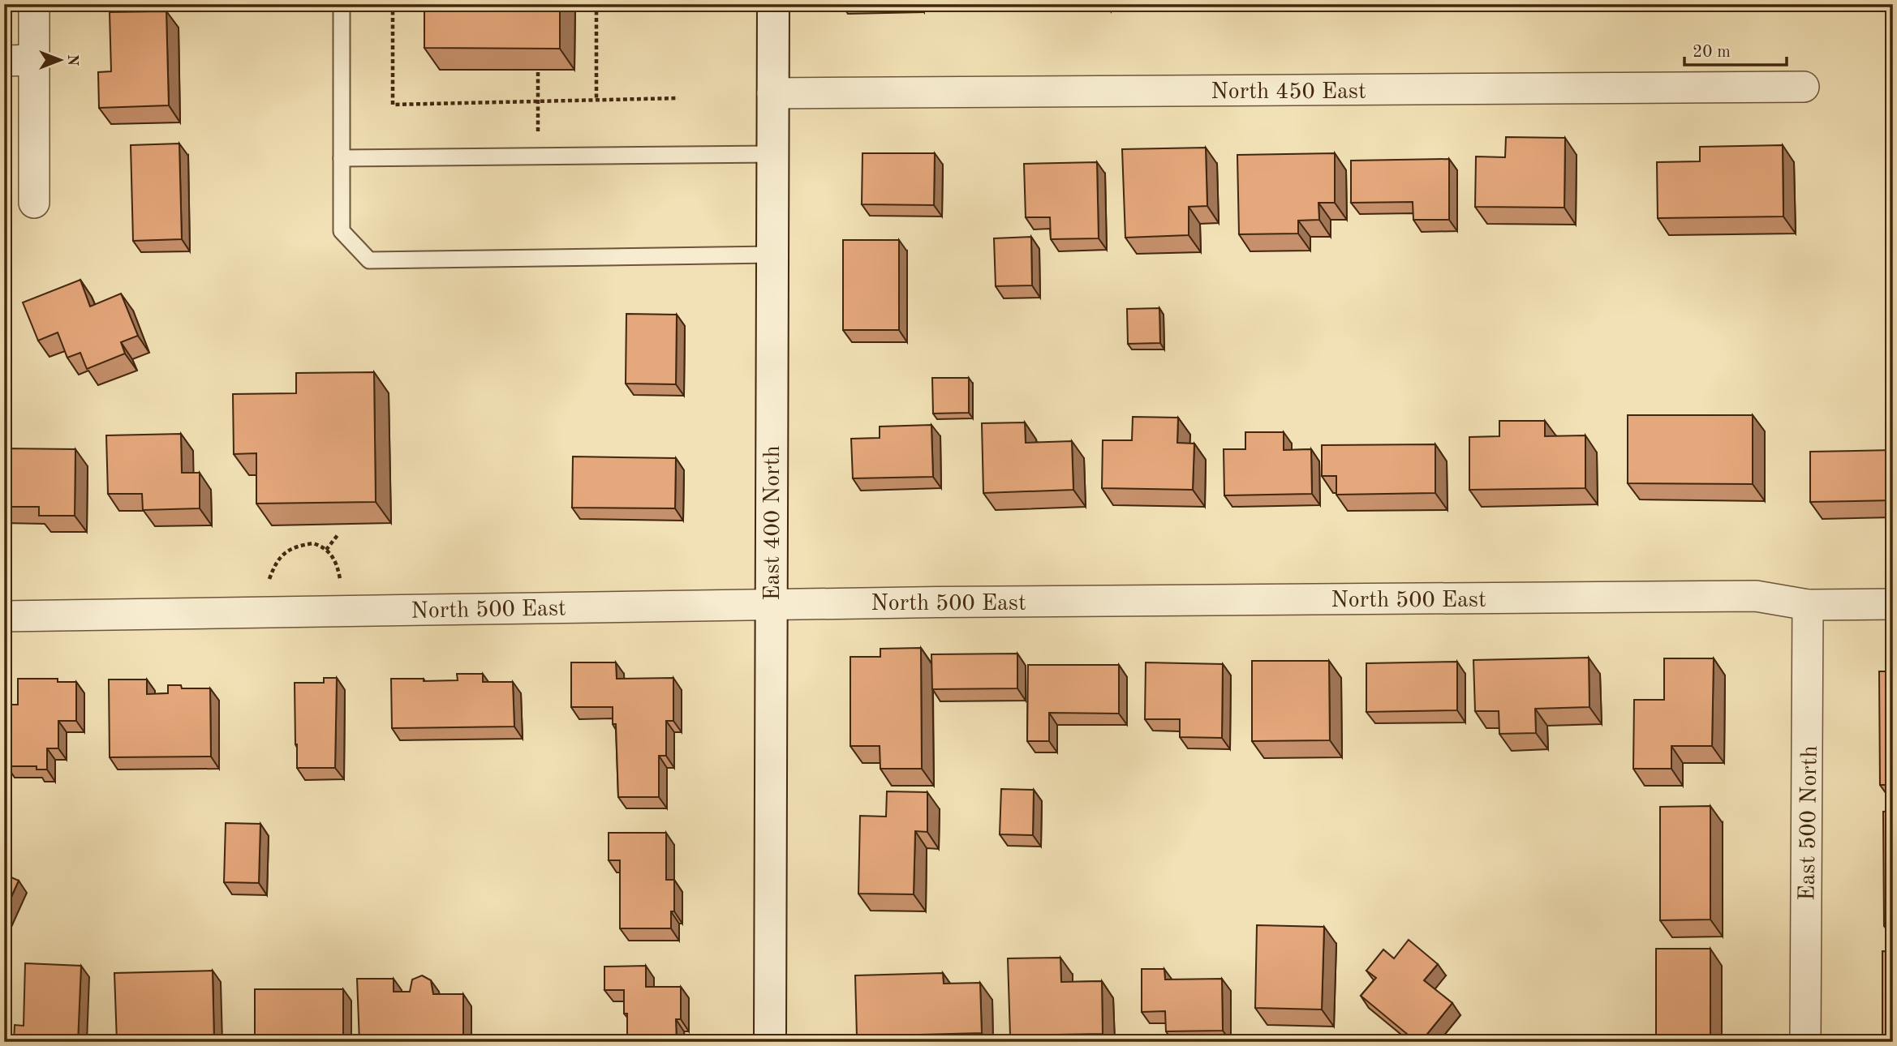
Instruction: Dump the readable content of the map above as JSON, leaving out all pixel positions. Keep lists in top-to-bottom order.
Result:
{
  "streets": {
    "main road": ["East 400 North"],
    "street": ["North 450 East", "North 500 East", "East 500 North"]
  },
  "crossings": [
    ["North 450 East", "East 400 North"],
    ["East 400 North", "North 500 East"],
    ["North 500 East", "East 500 North"]
  ],
  "scale_bar": "20 m",
  "north": "right"
}
